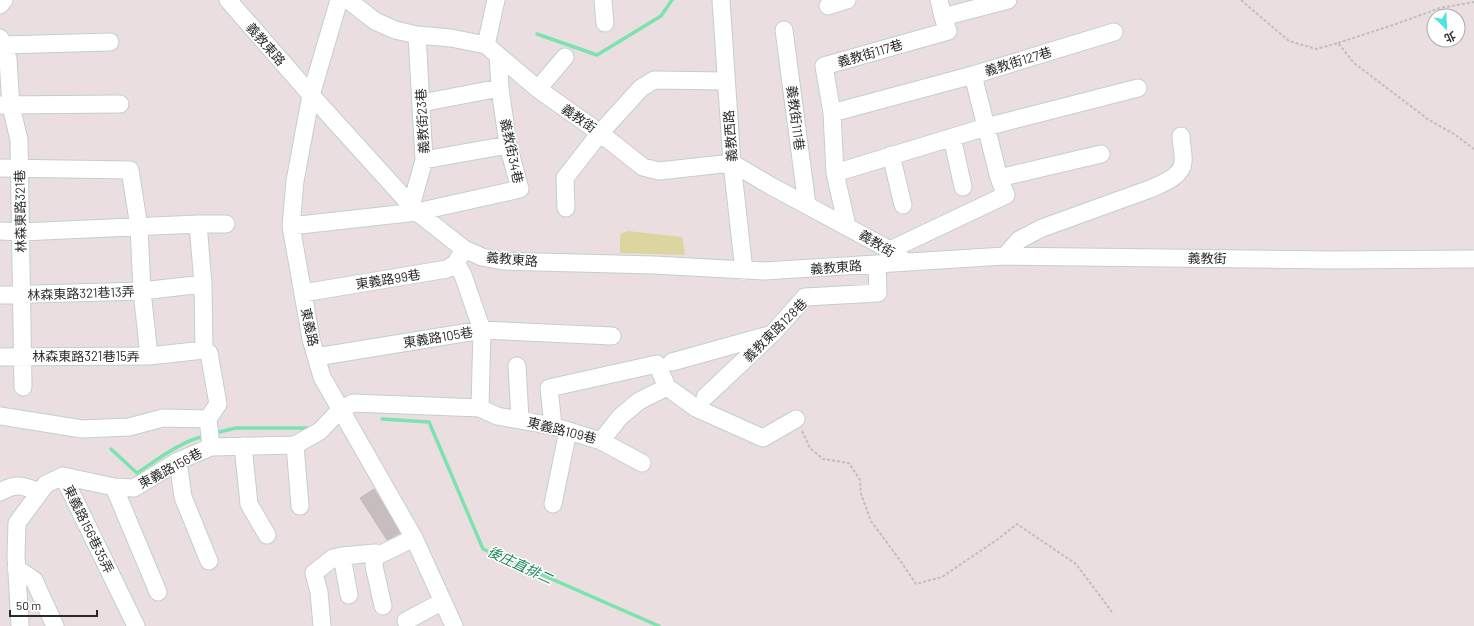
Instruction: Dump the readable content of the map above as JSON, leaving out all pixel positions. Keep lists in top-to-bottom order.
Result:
{
  "streets": {
    "street": [
      "義教東路",
      "義教街117巷",
      "義教街127巷",
      "義教街",
      "義教街111巷",
      "義教街23巷",
      "義教西路",
      "義教街34巷",
      "林森東路321巷",
      "東義路99巷",
      "林森東路321巷13弄",
      "東義路",
      "義教東路128巷",
      "東義路105巷",
      "林森東路321巷15弄",
      "東義路109巷",
      "東義路156巷",
      "東義路156巷35弄"
    ]
  },
  "crossings": [
    ["義教東路", "義教街"],
    ["義教東路", "義教街23巷"],
    ["義教東路", "義教西路"],
    ["義教東路", "義教街34巷"],
    ["義教東路", "東義路99巷"],
    ["義教東路", "東義路"],
    ["義教東路", "義教東路128巷"],
    ["義教街117巷", "義教街"],
    ["義教街127巷", "義教街"],
    ["義教街", "義教街111巷"],
    ["義教街", "義教街23巷"],
    ["義教街", "義教西路"],
    ["義教街", "義教街34巷"],
    ["義教街23巷", "義教街34巷"],
    ["林森東路321巷", "林森東路321巷13弄"],
    ["林森東路321巷", "林森東路321巷15弄"],
    ["東義路99巷", "東義路"],
    ["東義路", "東義路105巷"],
    ["東義路", "東義路109巷"],
    ["東義路", "東義路156巷"],
    ["東義路105巷", "東義路109巷"],
    ["東義路109巷", "東義路156巷"],
    ["東義路156巷", "東義路156巷35弄"]
  ],
  "water": ["後庄直排二"],
  "scale_bar": "50 m",
  "north": "bottom right"
}
